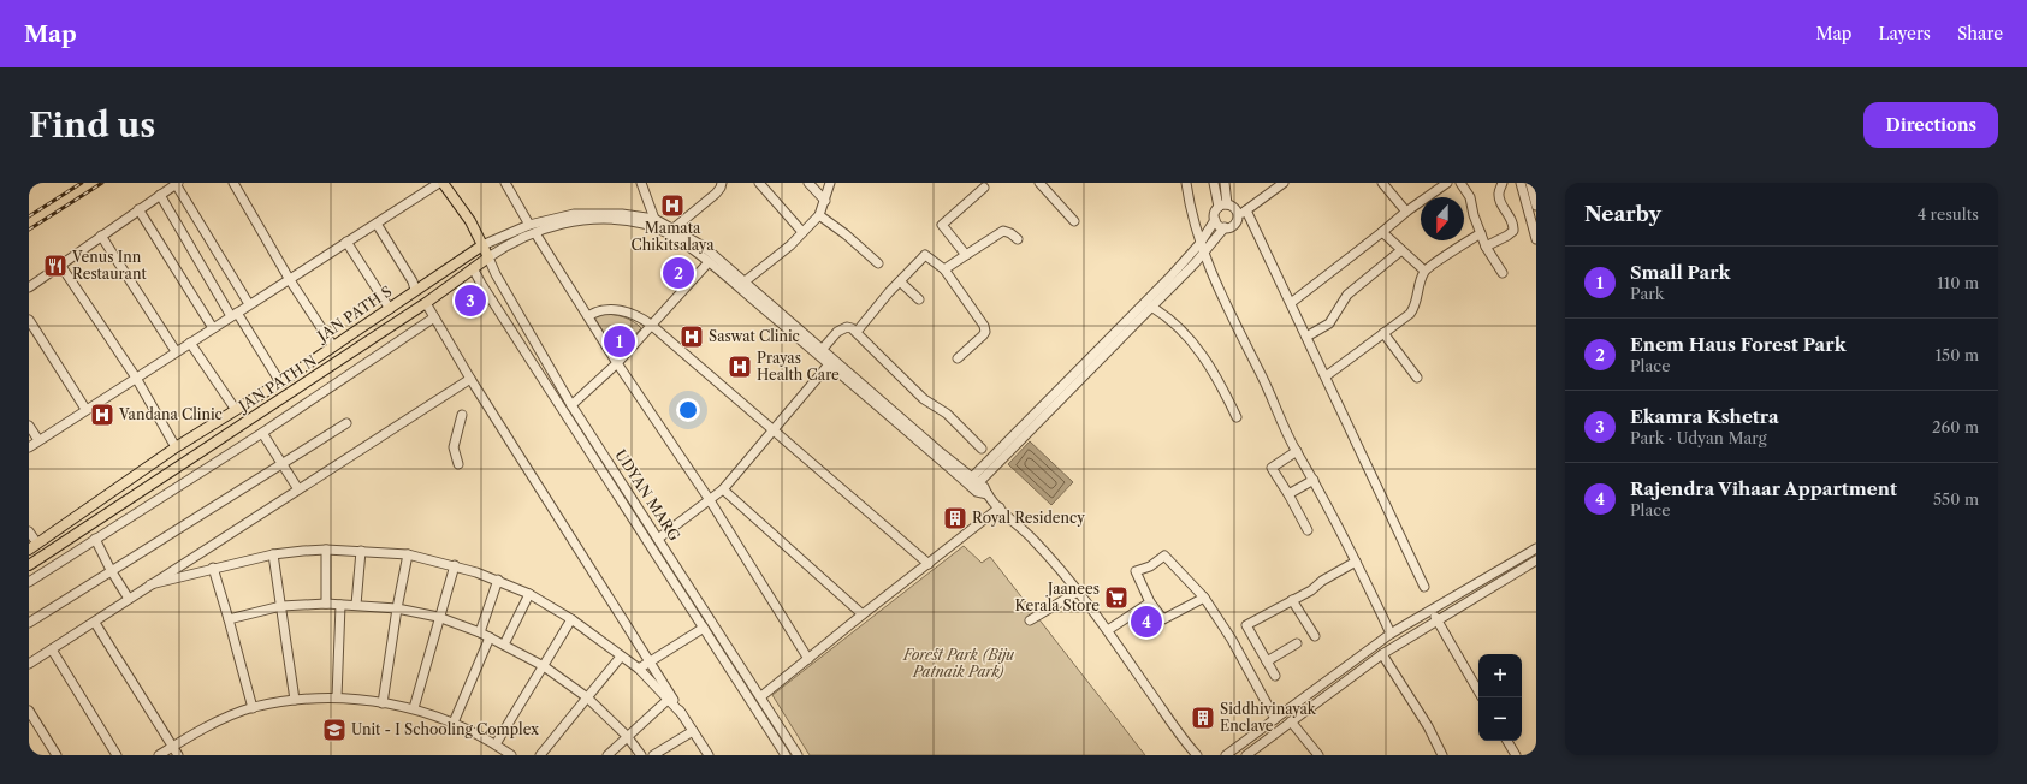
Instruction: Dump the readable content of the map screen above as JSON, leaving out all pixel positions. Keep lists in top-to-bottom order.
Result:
{
  "streets": {
    "main road": ["JAN PATH S", "JAN PATH N", "UDYAN MARG"]
  },
  "crossings": [
    ["JAN PATH S", "JAN PATH N"],
    ["JAN PATH S", "UDYAN MARG"],
    ["JAN PATH N", "UDYAN MARG"]
  ],
  "parks": ["Forest Park (Biju Patnaik Park)"],
  "places": {
    "hospital": [
      "Mamata Chikitsalaya",
      "Saswat Clinic",
      "Prayas Health Care",
      "Vandana Clinic"
    ],
    "restaurant": ["Venus Inn Restaurant"],
    "building": ["Royal Residency", "Siddhivinayak Enclave"],
    "supermarket": ["Jaanees Kerala Store"],
    "school or university": ["Unit - I Schooling Complex"]
  },
  "north": "bottom",
  "page": {
    "header": "Map",
    "nav": ["Map", "Layers", "Share"],
    "buttons": "Directions",
    "title": "Find us",
    "heading": ["Nearby", "4 results"],
    "list": [
      {
        "mark": "1",
        "name": "Small Park",
        "note": "Park",
        "value": "110 m"
      },
      {
        "mark": "2",
        "name": "Enem Haus Forest Park",
        "note": "Place",
        "value": "150 m"
      },
      {
        "mark": "3",
        "name": "Ekamra Kshetra",
        "note": "Park · Udyan Marg",
        "value": "260 m"
      },
      {
        "mark": "4",
        "name": "Rajendra Vihaar Appartment",
        "note": "Place",
        "value": "550 m"
      }
    ],
    "pins": [
      "2",
      "3",
      "1",
      "4"
    ],
    "map_buttons": ["+", "−"]
  }
}
